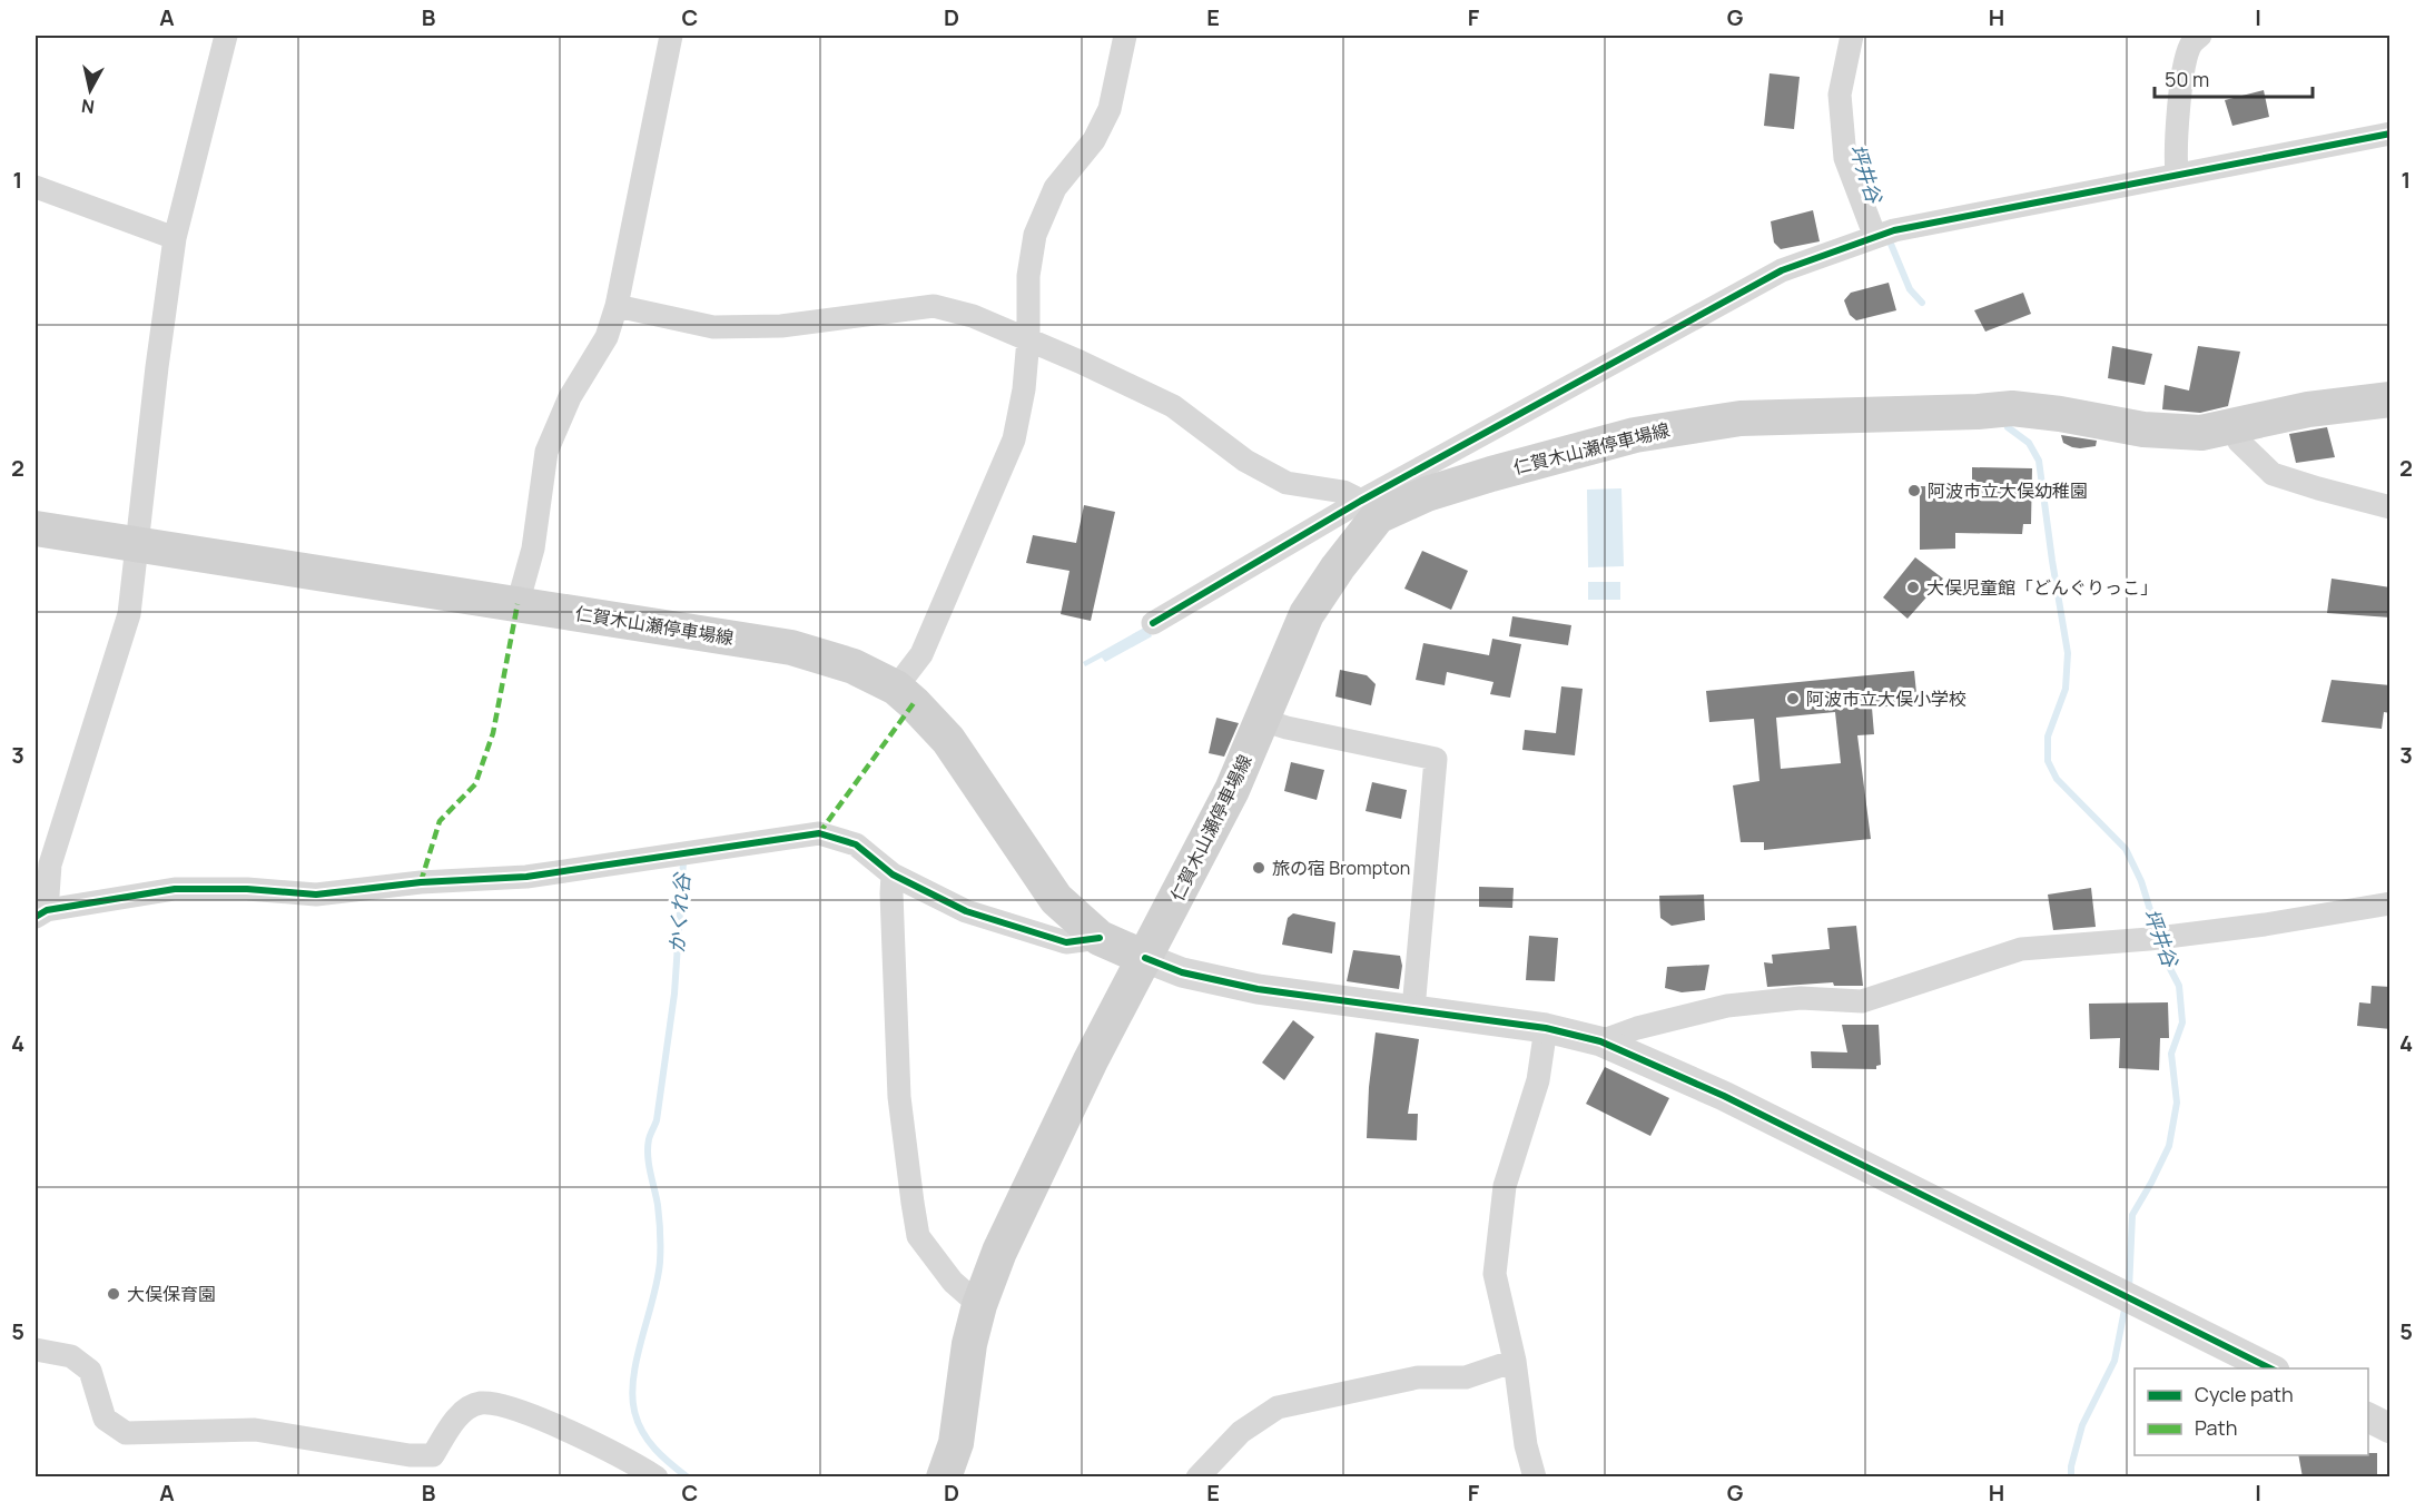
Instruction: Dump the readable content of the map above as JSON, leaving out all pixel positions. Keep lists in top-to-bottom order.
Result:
{
  "streets": {
    "main road": ["仁賀木山瀬停車場線"]
  },
  "water": ["坪井谷", "かくれ谷"],
  "places": [
    "阿波市立大俣幼稚園",
    "大俣児童館「どんぐりっこ」",
    "阿波市立大俣小学校",
    "旅の宿 Brompton",
    "大俣保育園"
  ],
  "legend": ["Cycle path", "Path"],
  "scale_bar": "50 m",
  "north": "bottom",
  "grid": {
    "columns": [
      "A",
      "B",
      "C",
      "D",
      "E",
      "F",
      "G",
      "H",
      "I"
    ],
    "rows": [
      "1",
      "2",
      "3",
      "4",
      "5"
    ]
  }
}
